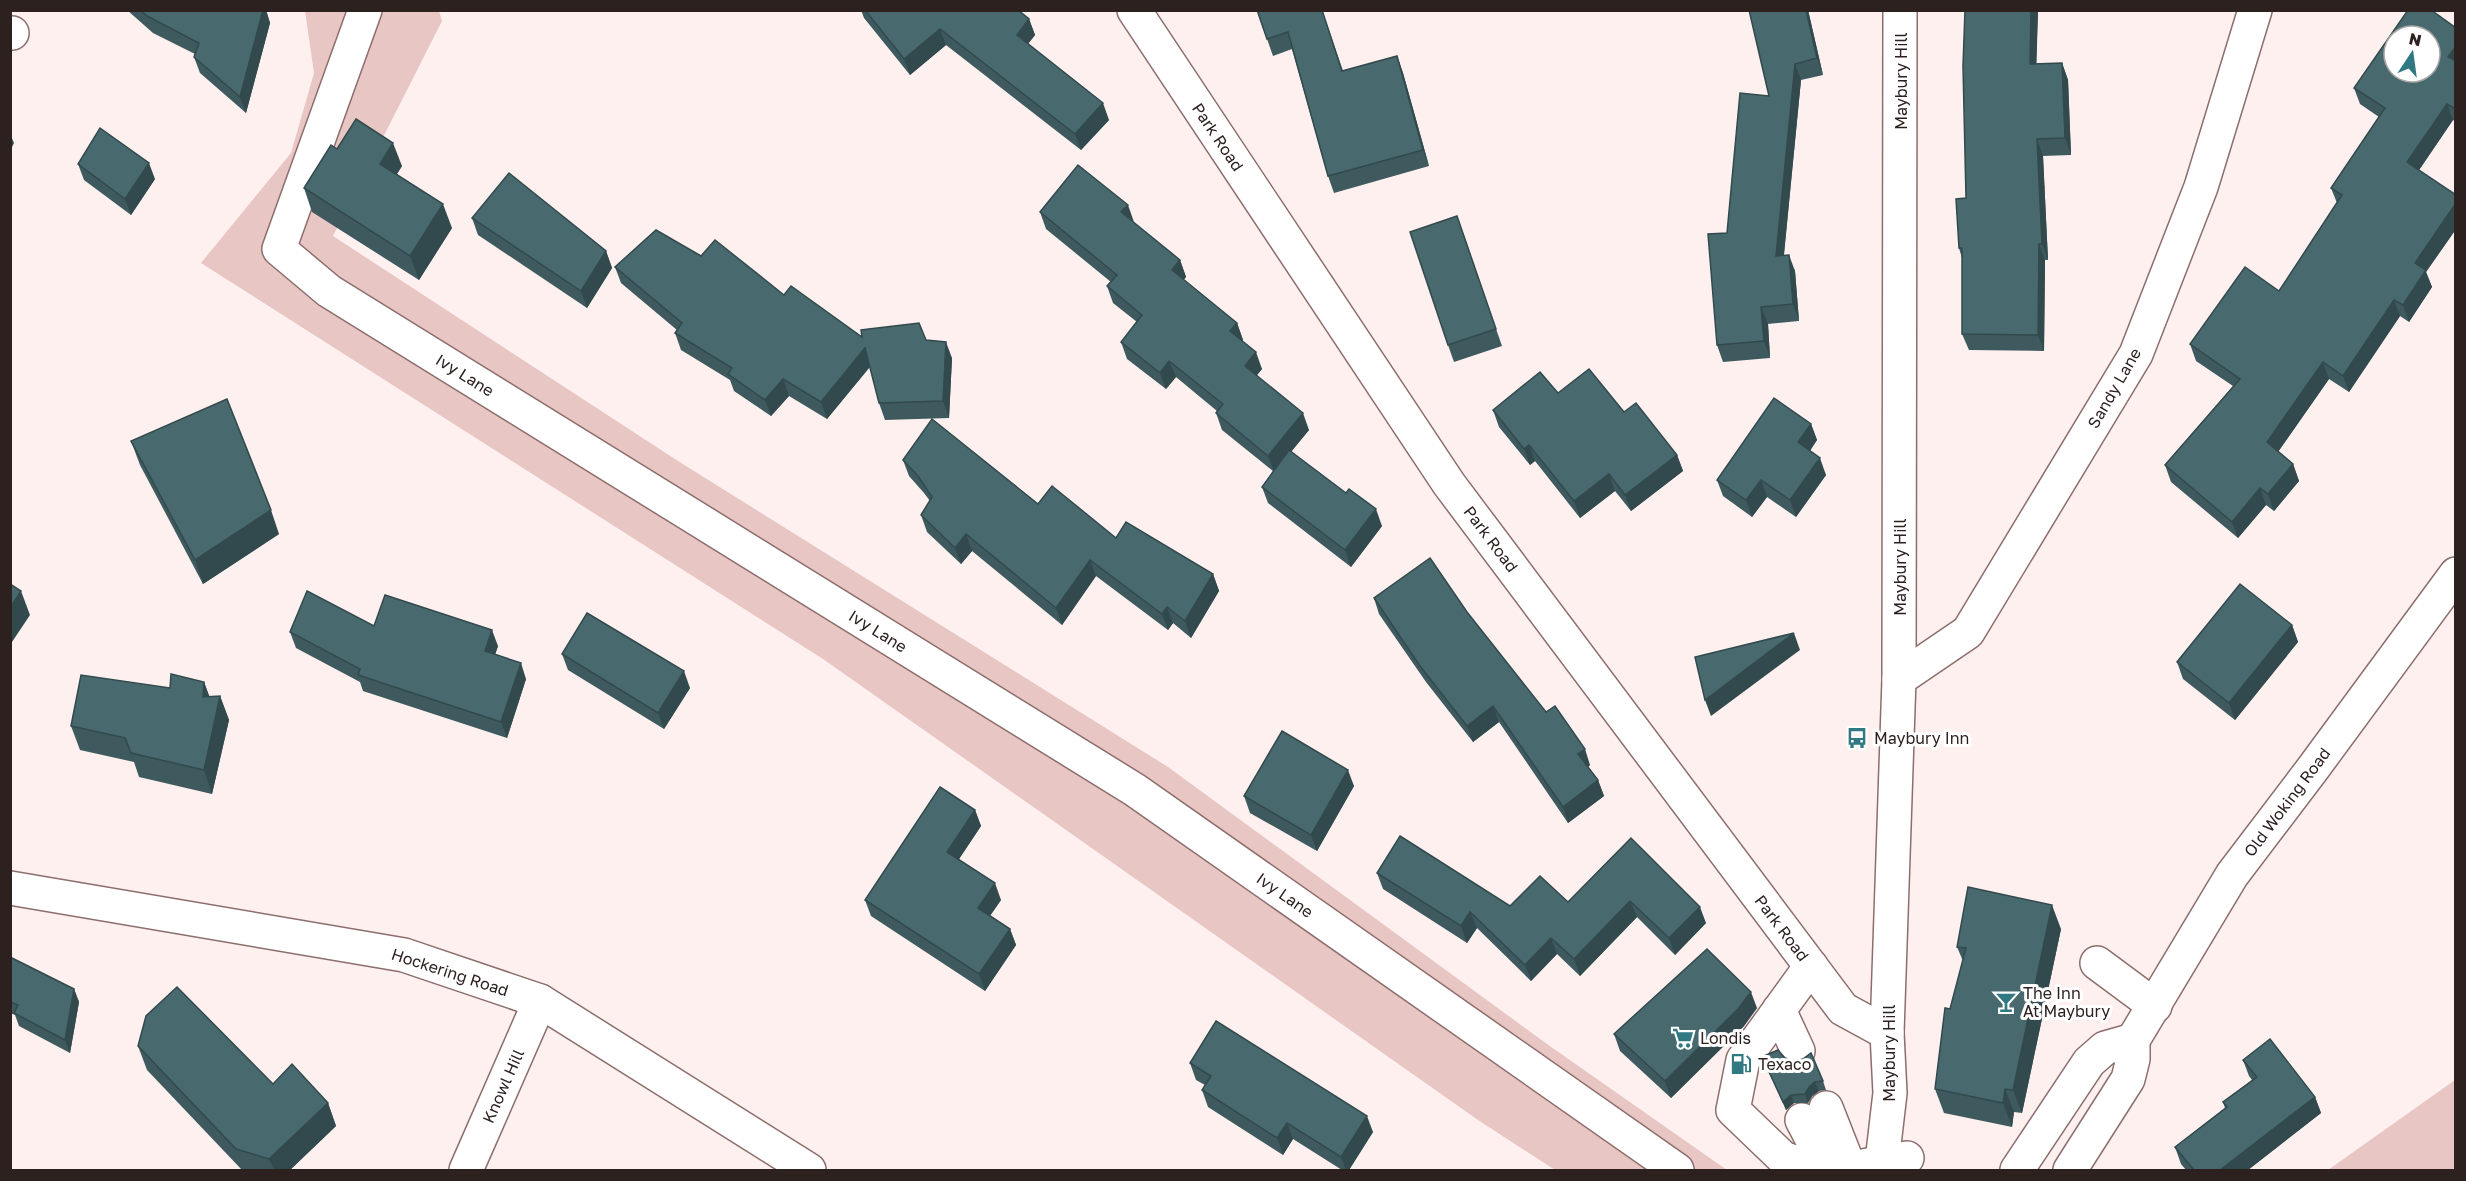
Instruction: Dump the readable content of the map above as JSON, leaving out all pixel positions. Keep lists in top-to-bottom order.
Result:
{
  "streets": {
    "street": [
      "Maybury Hill",
      "Park Road",
      "Ivy Lane",
      "Sandy Lane",
      "Old Woking Road",
      "Hockering Road",
      "Knowl Hill"
    ]
  },
  "crossings": [
    ["Maybury Hill", "Park Road"],
    ["Maybury Hill", "Sandy Lane"],
    ["Hockering Road", "Knowl Hill"]
  ],
  "places": {
    "bus stop": ["Maybury Inn"],
    "bar": ["The Inn At Maybury"],
    "supermarket": ["Londis"],
    "fuel station": ["Texaco"]
  },
  "north": "top"
}
